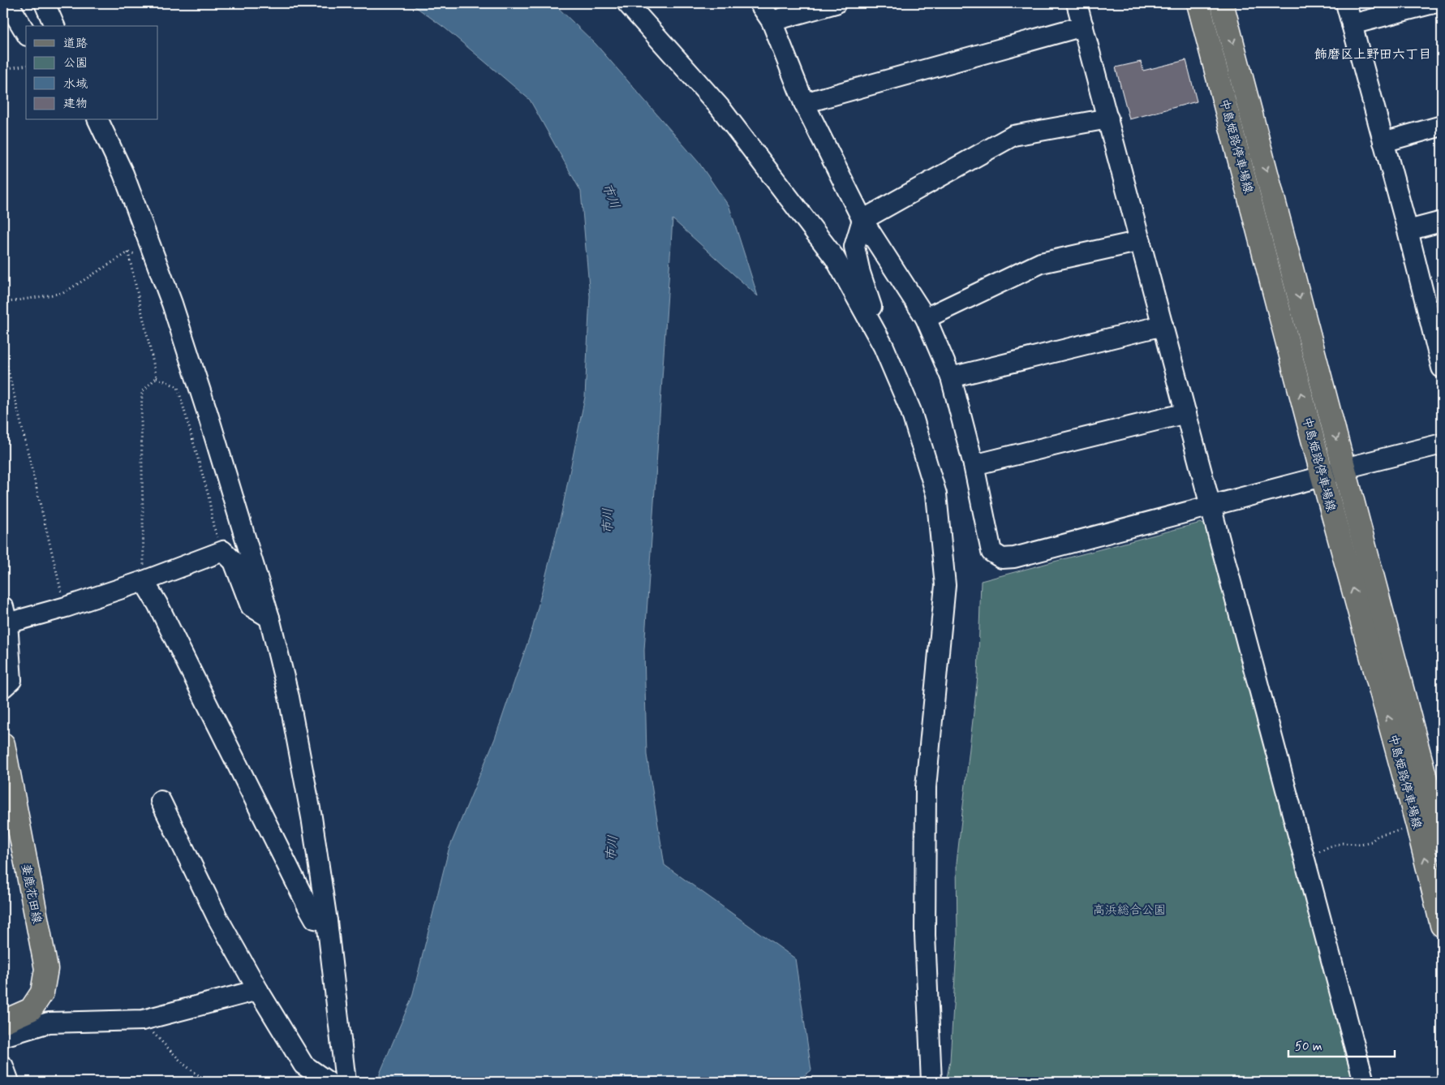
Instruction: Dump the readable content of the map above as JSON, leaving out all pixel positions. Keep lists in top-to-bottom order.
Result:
{
  "streets": {
    "main road": ["中島姫路停車場線", "妻鹿花田線"]
  },
  "districts": ["飾磨区上野田六丁目"],
  "water": ["市川"],
  "parks": ["高浜総合公園"],
  "legend": [
    "道路",
    "公園",
    "水域",
    "建物"
  ],
  "scale_bar": "50 m"
}
